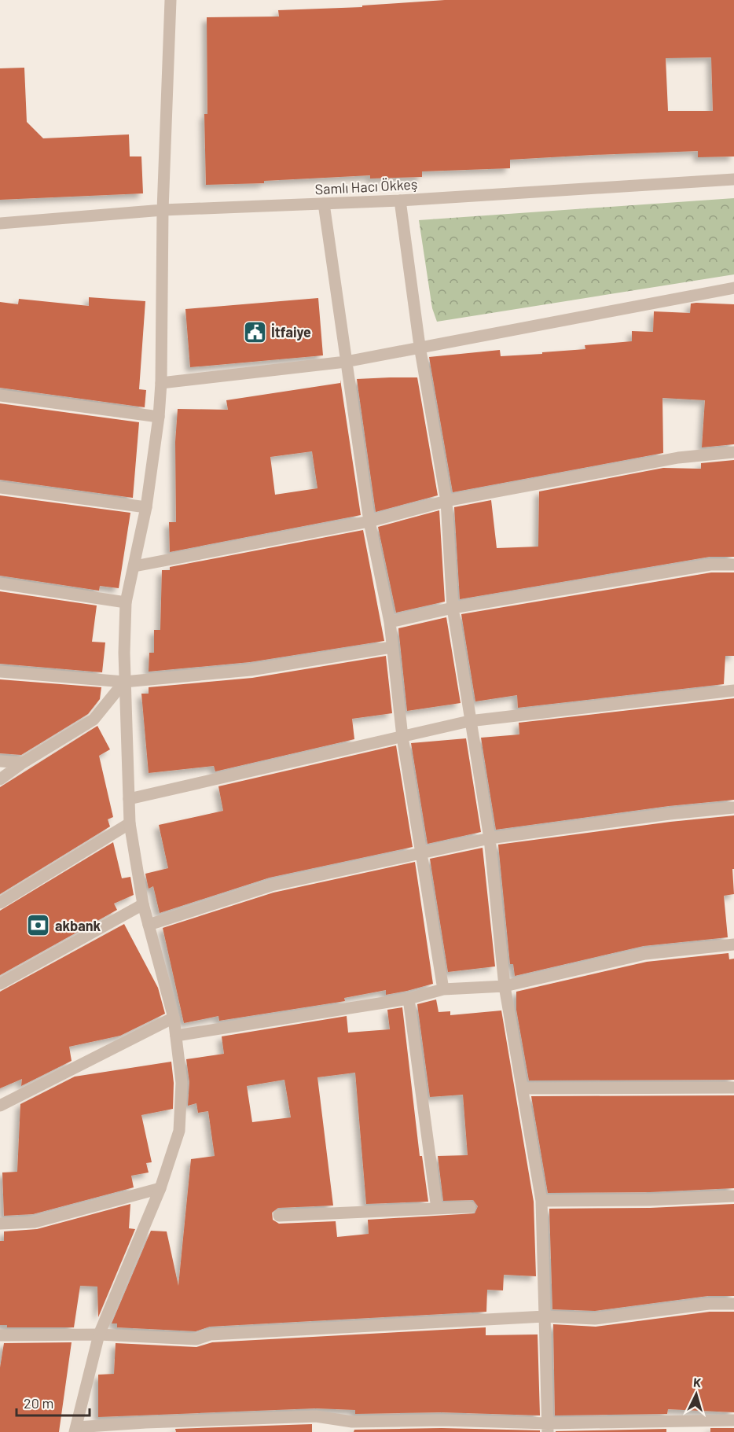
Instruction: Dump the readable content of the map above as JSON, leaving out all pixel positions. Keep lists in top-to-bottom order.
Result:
{
  "streets": {
    "street": ["Samlı Hacı Ökkeş"]
  },
  "places": {
    "public building": ["İtfaiye"],
    "bank": ["akbank"]
  },
  "scale_bar": "20 m",
  "north": "top"
}
